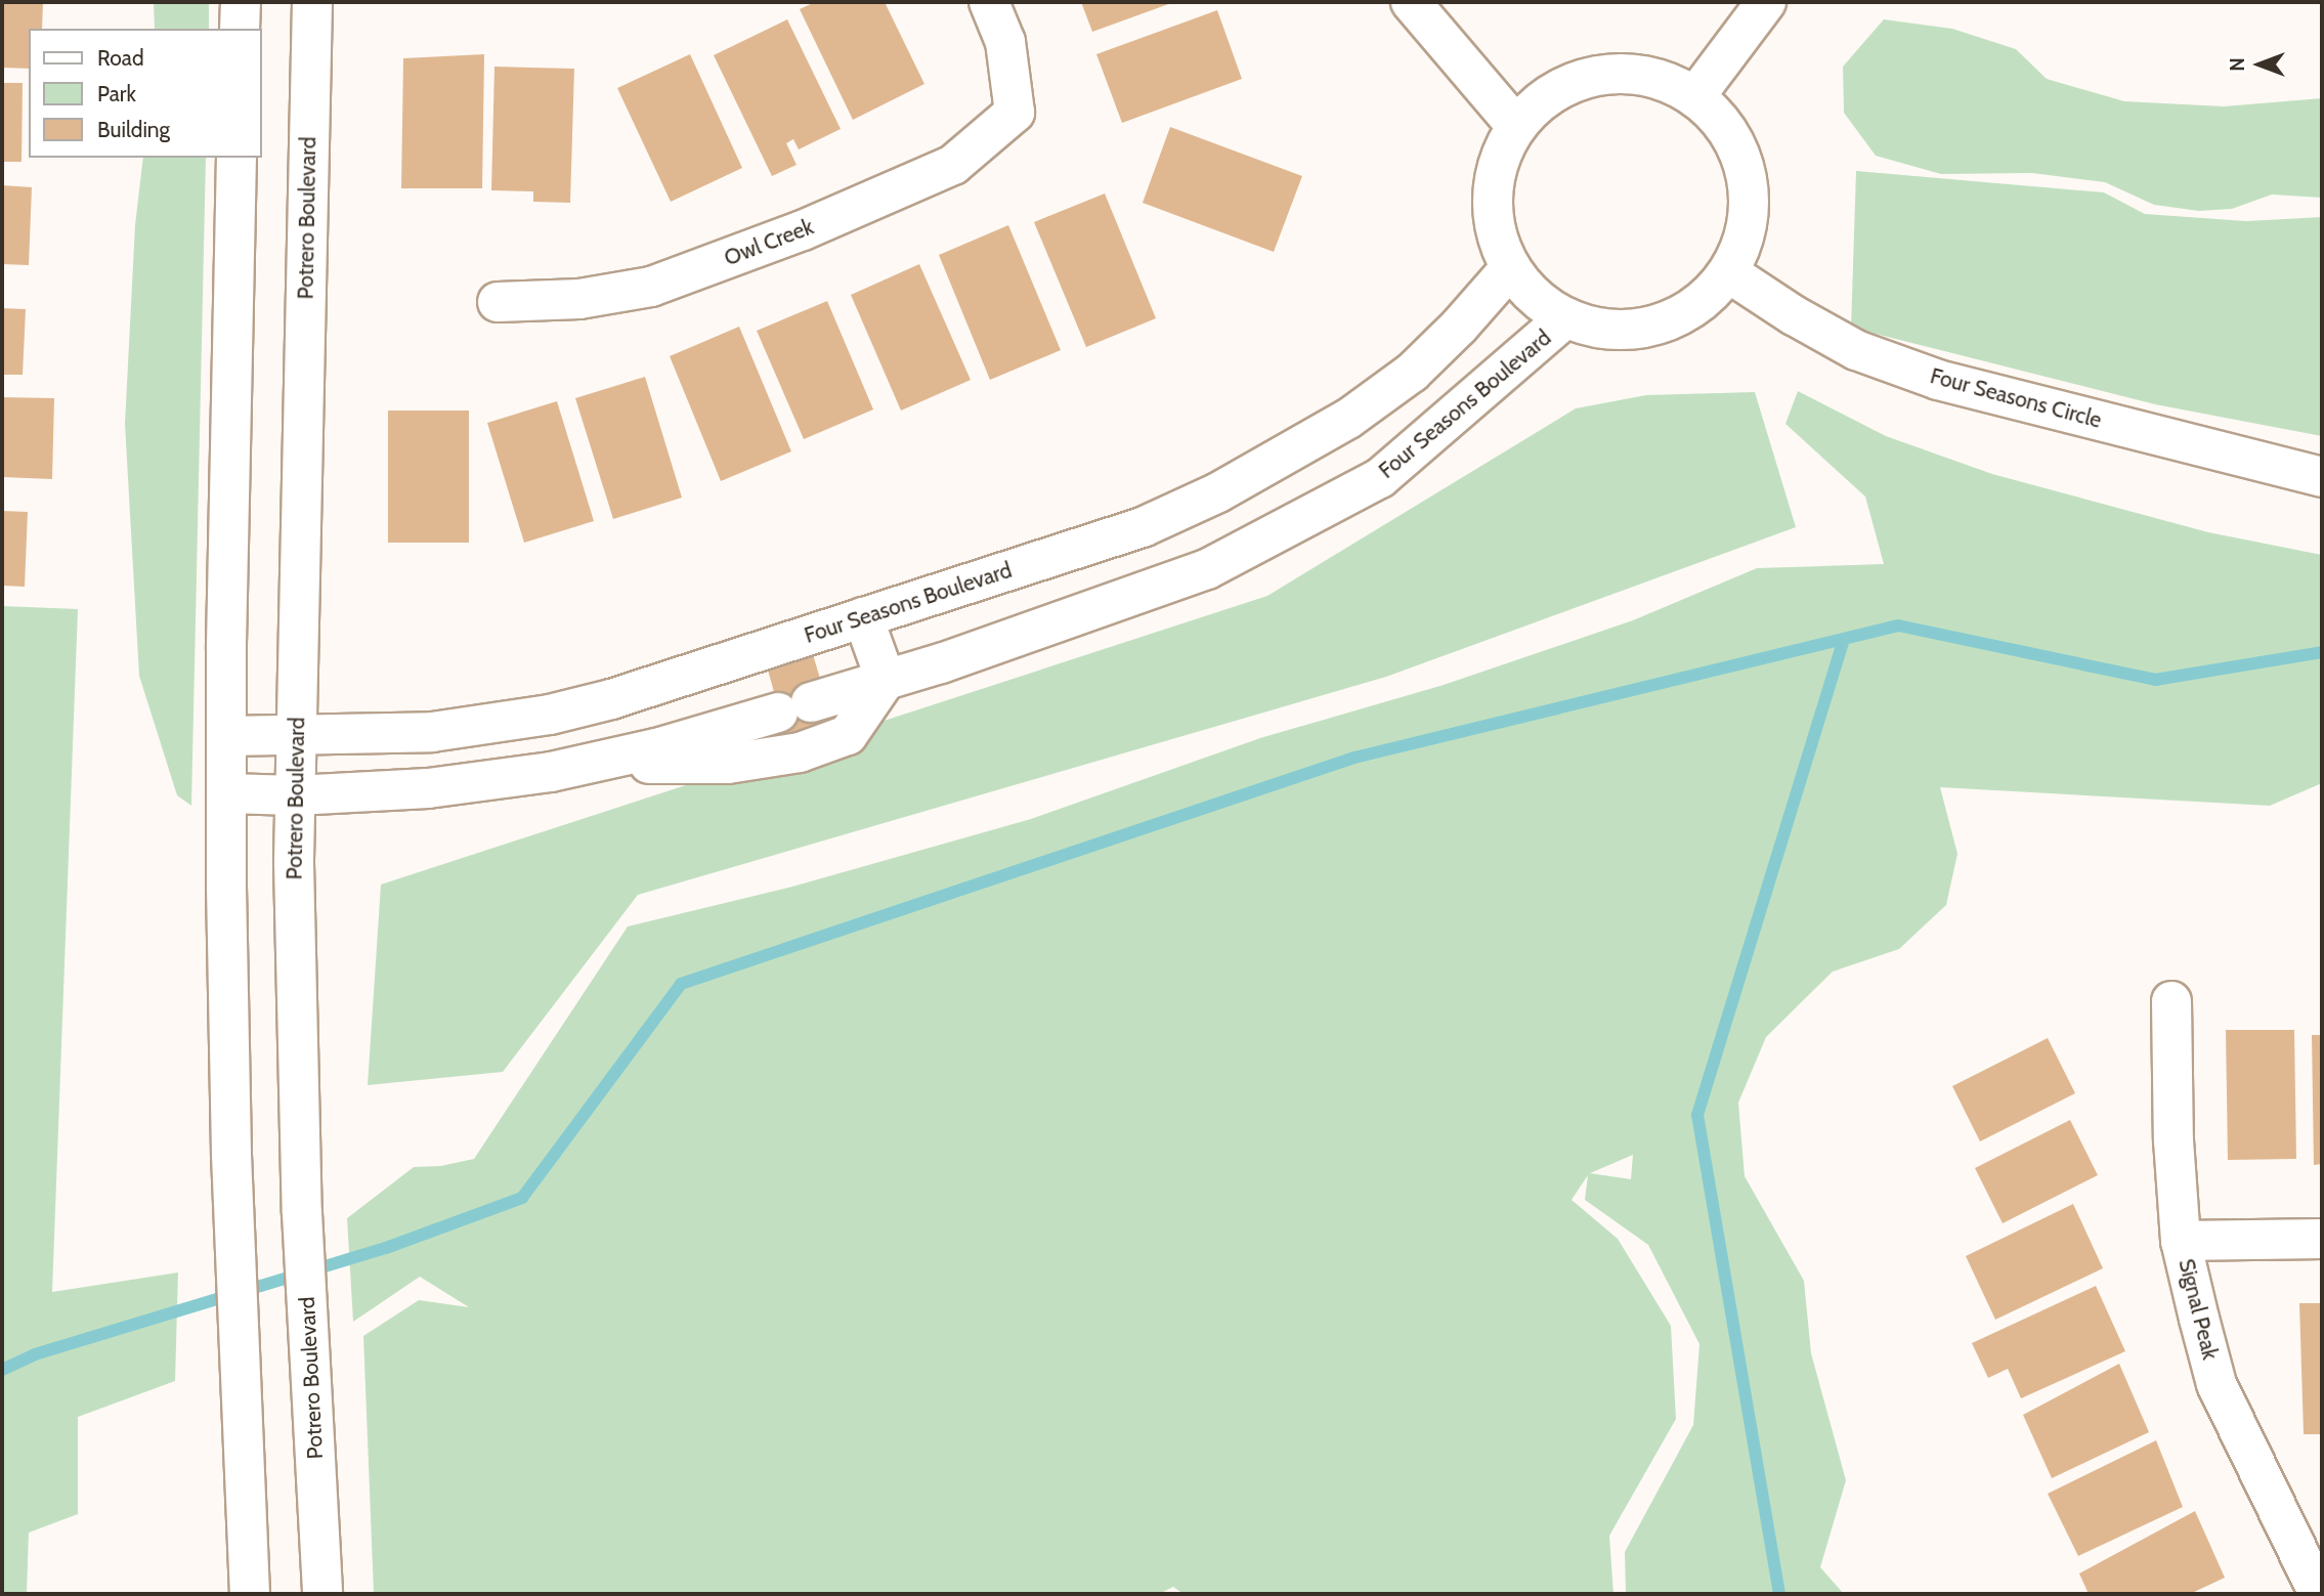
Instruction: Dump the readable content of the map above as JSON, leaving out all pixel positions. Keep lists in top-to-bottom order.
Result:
{
  "streets": {
    "street": [
      "Potrero Boulevard",
      "Owl Creek",
      "Four Seasons Circle",
      "Four Seasons Boulevard",
      "Signal Peak"
    ]
  },
  "crossings": [
    ["Potrero Boulevard", "Four Seasons Boulevard"]
  ],
  "legend": ["Road", "Park", "Building"],
  "north": "left"
}
